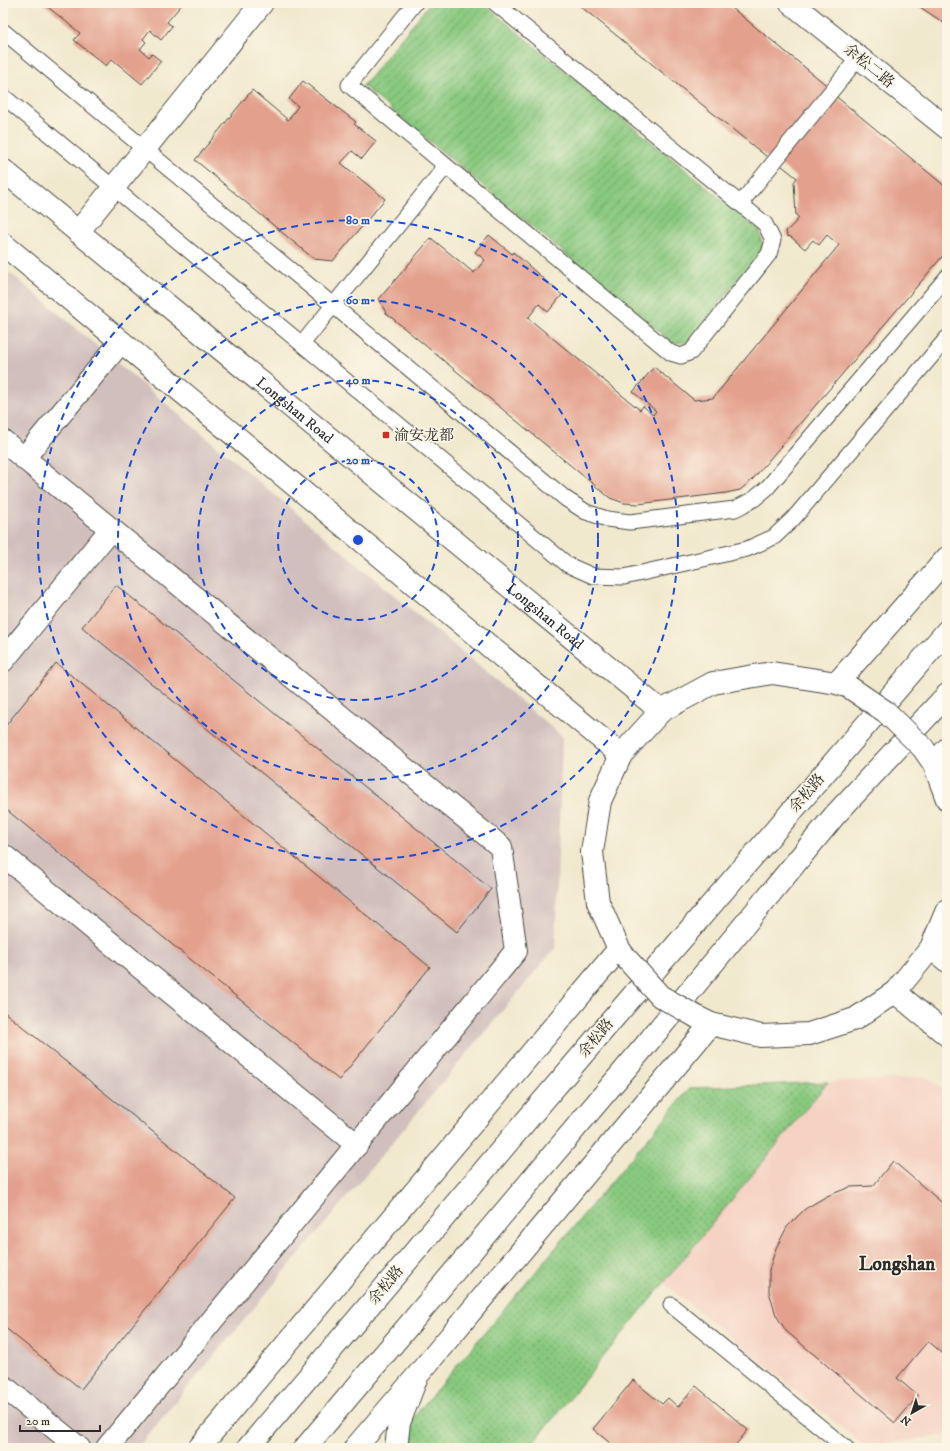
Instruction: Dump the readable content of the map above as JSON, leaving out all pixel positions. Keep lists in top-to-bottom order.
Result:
{
  "streets": {
    "main road": ["余松二路", "Longshan Road", "余松路"]
  },
  "districts": ["Longshan"],
  "places": {
    "transit": ["渝安龙都"]
  },
  "scale_bar": "20 m",
  "north": "bottom left",
  "rings": [
    "80 m",
    "60 m",
    "40 m",
    "20 m"
  ]
}
